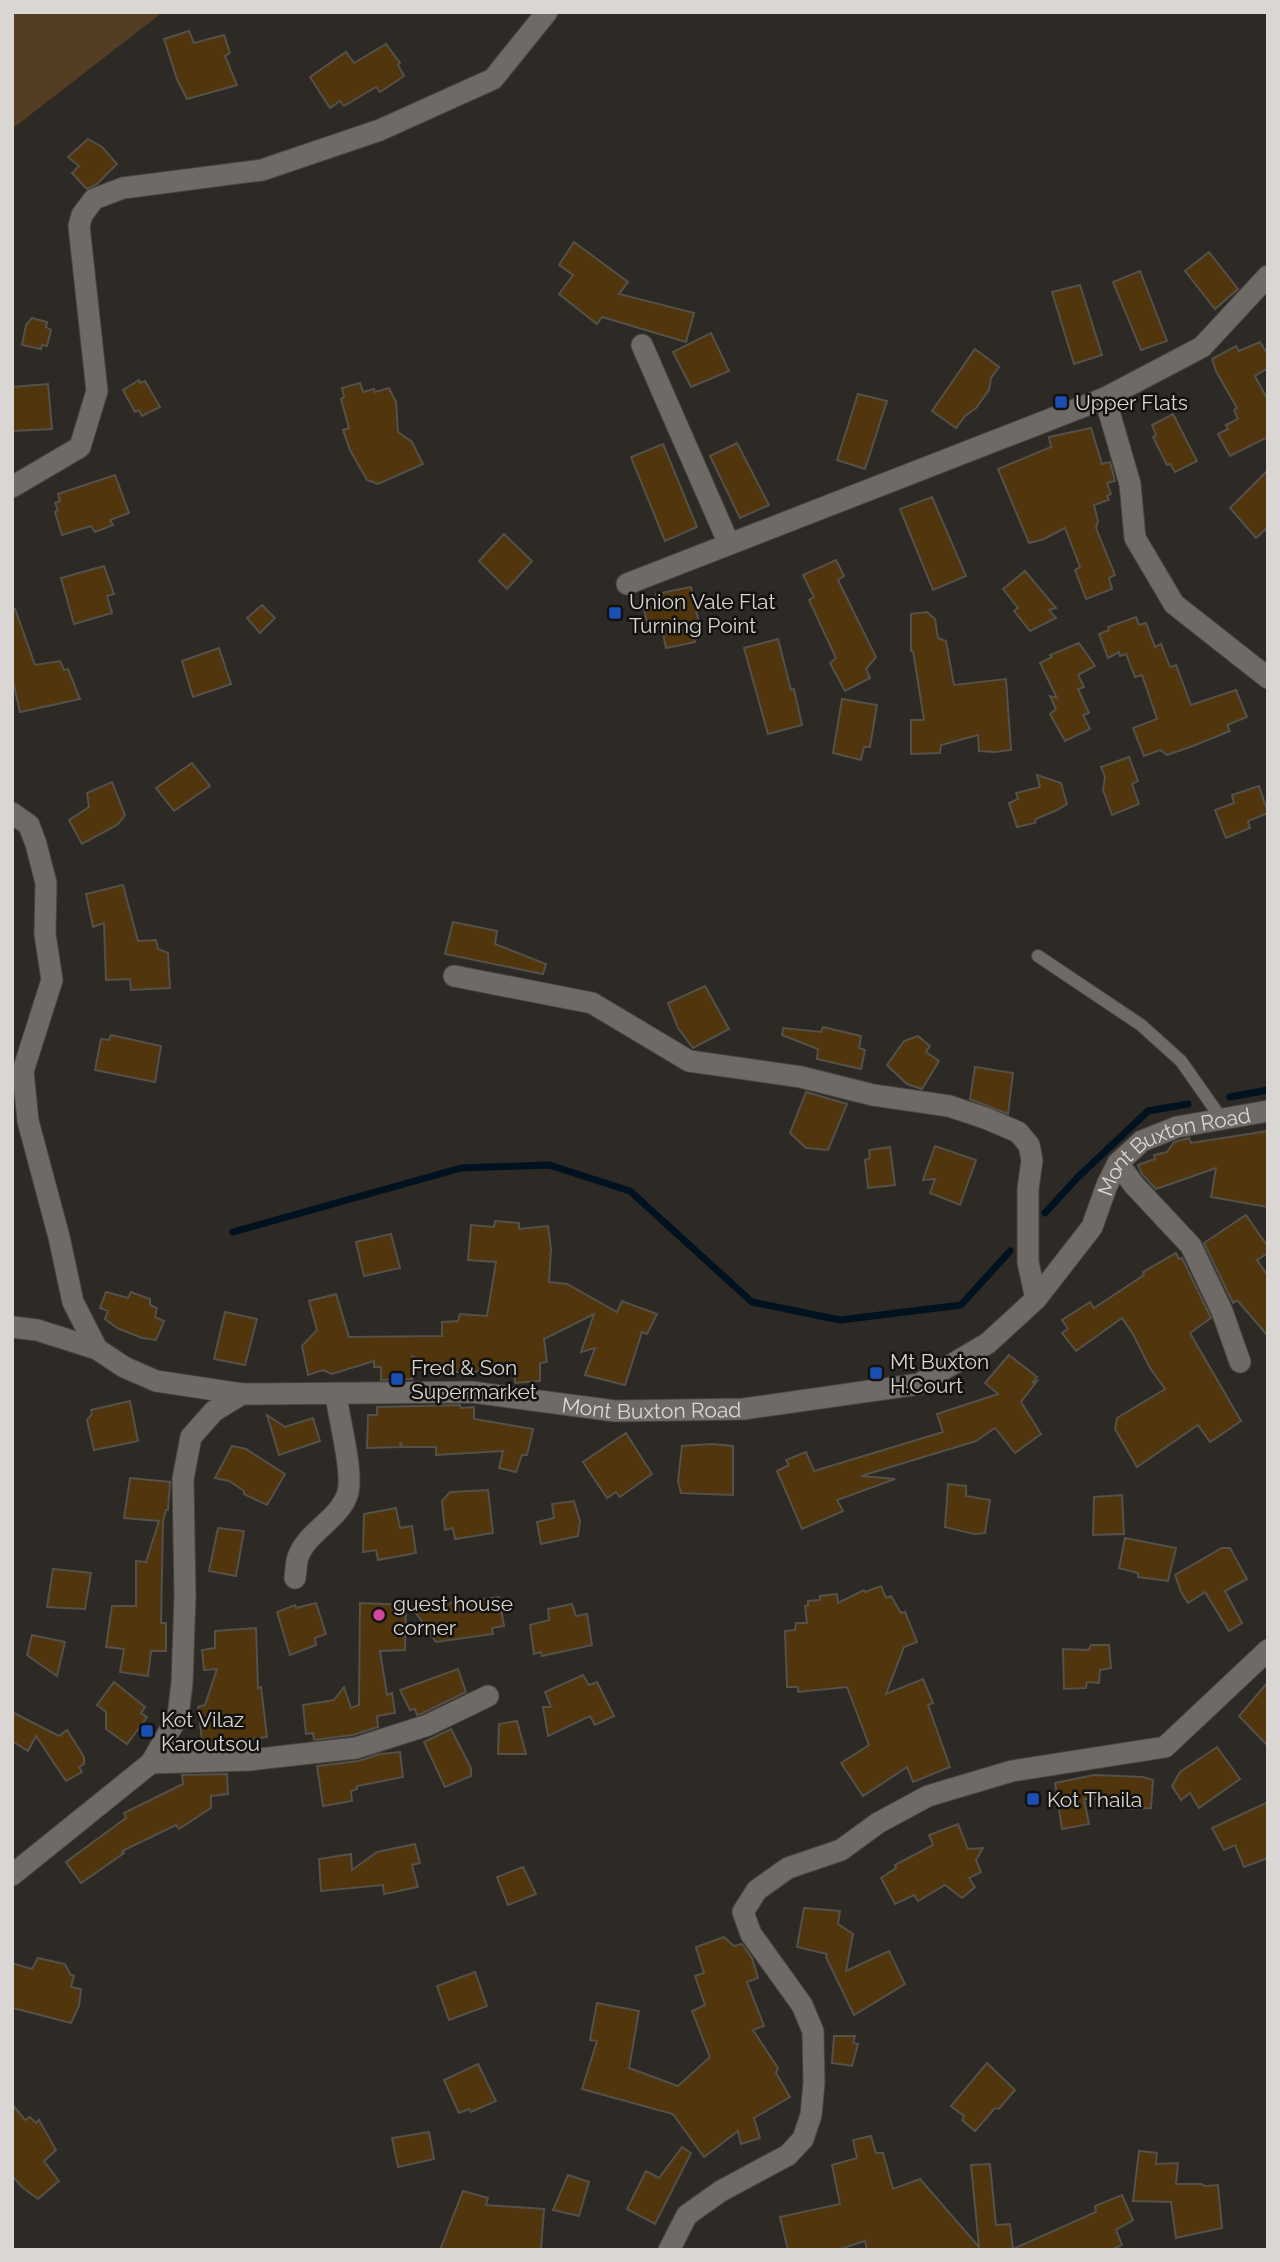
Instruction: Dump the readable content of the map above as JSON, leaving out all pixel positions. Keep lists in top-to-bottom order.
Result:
{
  "streets": {
    "street": ["Mont Buxton Road"]
  },
  "places": {
    "transit": [
      "Upper Flats",
      "Union Vale Flat Turning Point",
      "Mt Buxton H.Court",
      "Fred & Son Supermarket",
      "Kot Vilaz Karoutsou",
      "Kot Thaila"
    ],
    "other": ["guest house corner"]
  }
}
